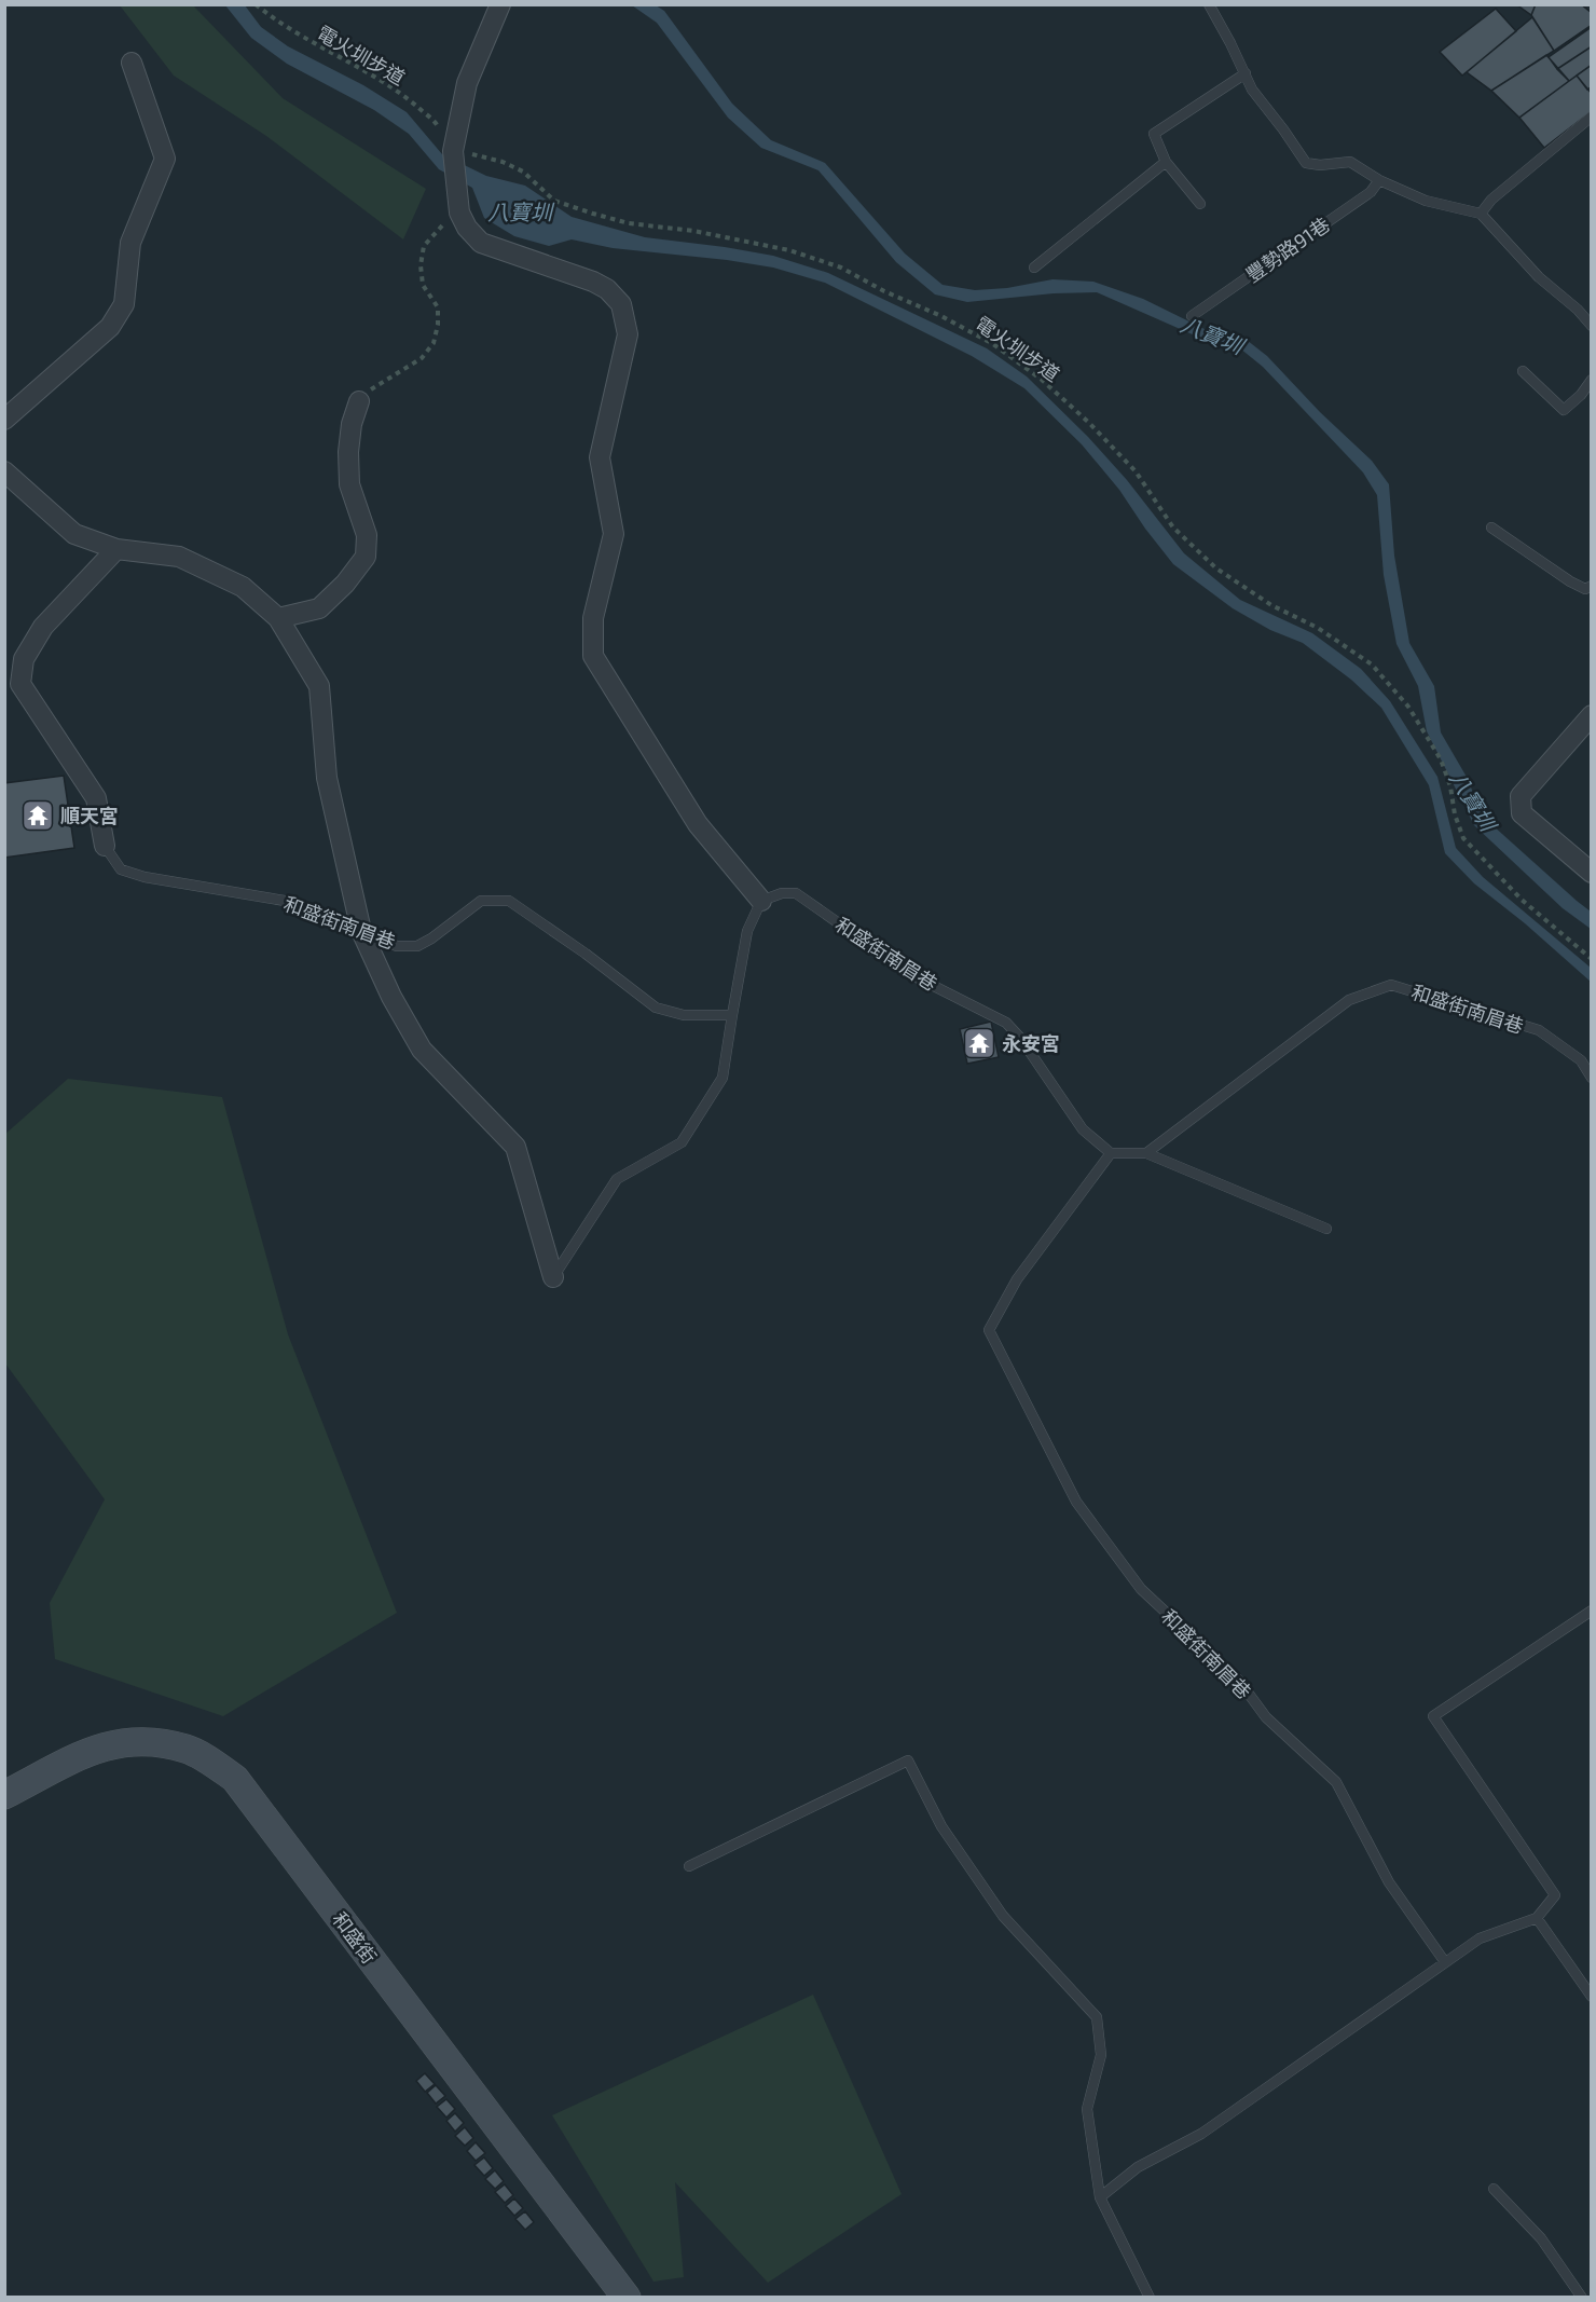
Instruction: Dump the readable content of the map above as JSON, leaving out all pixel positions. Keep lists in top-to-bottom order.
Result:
{
  "streets": {
    "main road": ["和盛街"],
    "lane": ["豐勢路91巷", "和盛街南眉巷"],
    "path": ["電火圳步道"]
  },
  "water": ["八寶圳"],
  "places": {
    "temple": ["順天宮", "永安宮"]
  }
}
